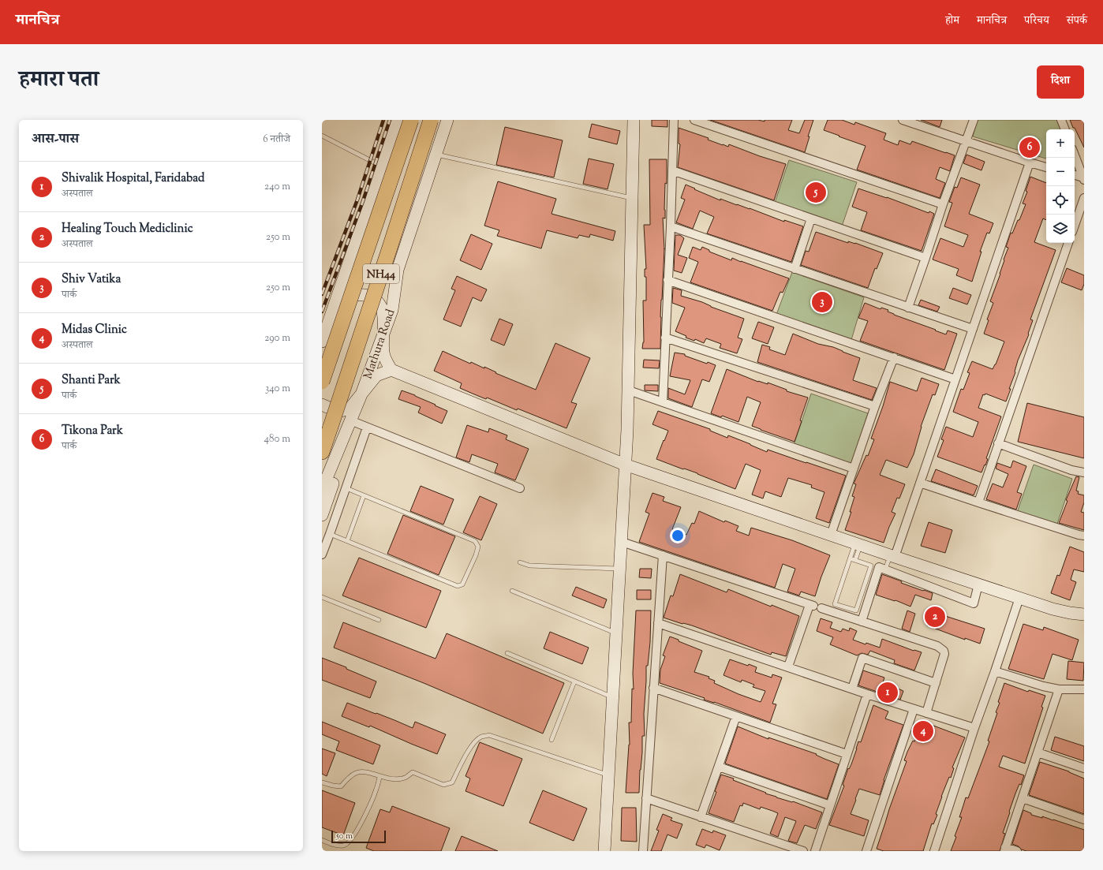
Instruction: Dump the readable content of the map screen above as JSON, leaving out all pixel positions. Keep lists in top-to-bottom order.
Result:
{
  "streets": {
    "highway": ["NH44", "Mathura Road"]
  },
  "scale_bar": "50 m",
  "page": {
    "header": "मानचित्र",
    "nav": [
      "होम",
      "मानचित्र",
      "परिचय",
      "संपर्क"
    ],
    "title": "हमारा पता",
    "buttons": "दिशा",
    "heading": ["आस-पास", "6 नतीजे"],
    "map_buttons": ["+", "−"],
    "pins": [
      "6",
      "5",
      "3",
      "2",
      "1",
      "4"
    ],
    "list": [
      {
        "mark": "1",
        "name": "Shivalik Hospital, Faridabad",
        "note": "अस्पताल",
        "value": "240 m"
      },
      {
        "mark": "2",
        "name": "Healing Touch Mediclinic",
        "note": "अस्पताल",
        "value": "250 m"
      },
      {
        "mark": "3",
        "name": "Shiv Vatika",
        "note": "पार्क",
        "value": "250 m"
      },
      {
        "mark": "4",
        "name": "Midas Clinic",
        "note": "अस्पताल",
        "value": "290 m"
      },
      {
        "mark": "5",
        "name": "Shanti Park",
        "note": "पार्क",
        "value": "340 m"
      },
      {
        "mark": "6",
        "name": "Tikona Park",
        "note": "पार्क",
        "value": "480 m"
      }
    ],
    "scale": "50 m"
  }
}
